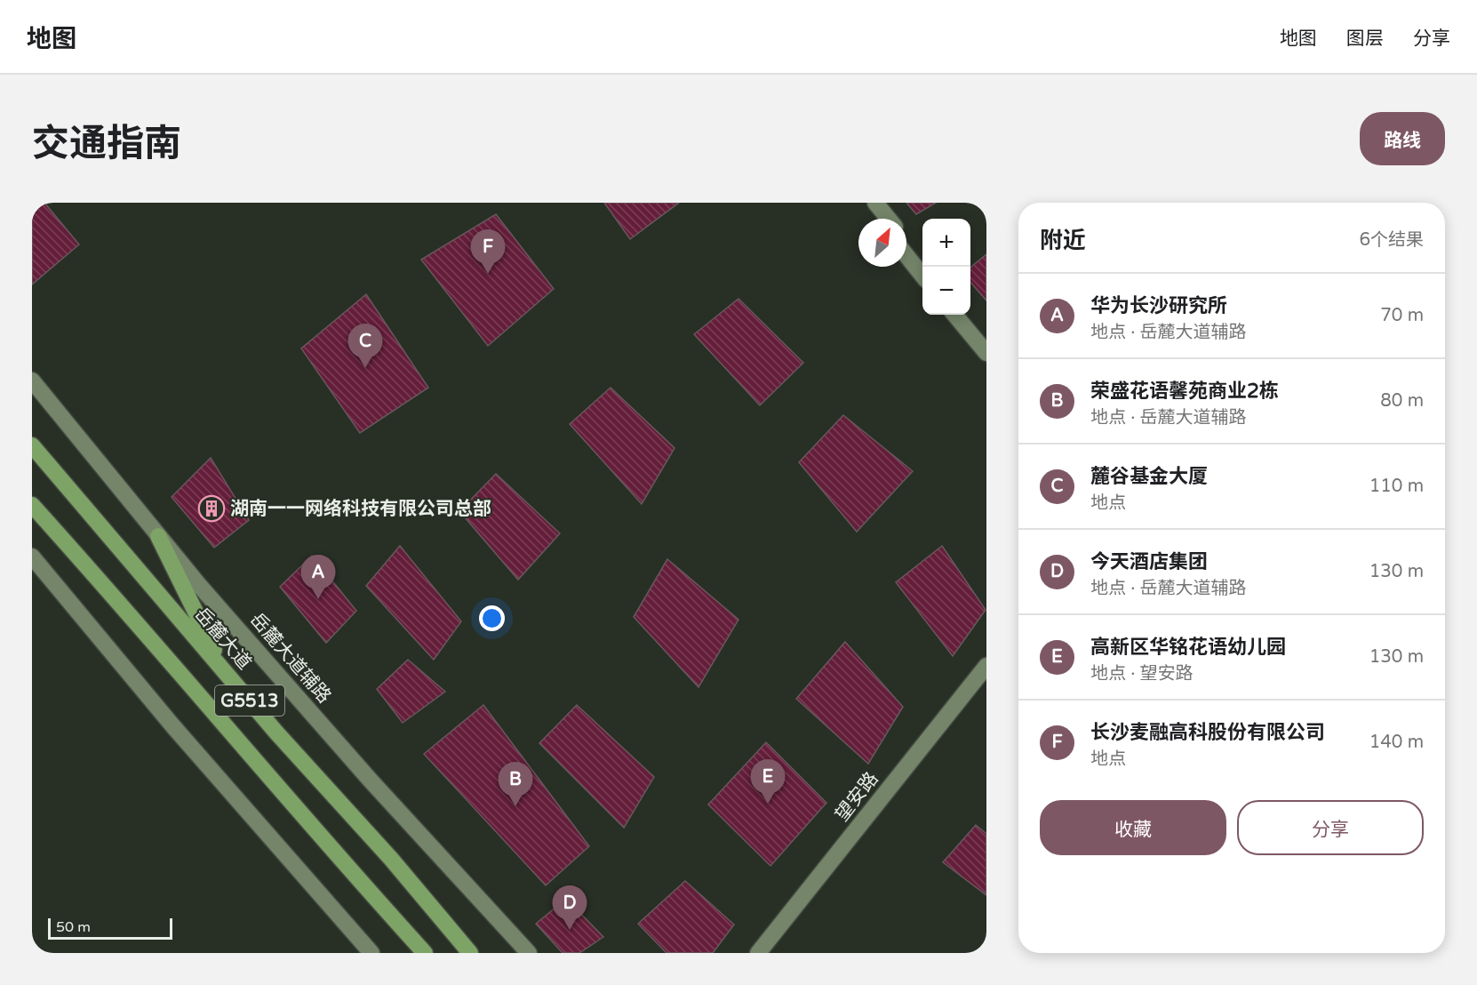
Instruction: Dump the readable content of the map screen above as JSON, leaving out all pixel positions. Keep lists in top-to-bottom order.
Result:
{
  "streets": {
    "highway": ["岳麓大道", "G5513"],
    "main road": ["岳麓大道辅路", "望安路"]
  },
  "places": {
    "building": ["湖南一一网络科技有限公司总部"]
  },
  "scale_bar": "50 m",
  "north": "top right",
  "page": {
    "header": "地图",
    "nav": ["地图", "图层", "分享"],
    "title": "交通指南",
    "buttons": [
      "路线",
      ["收藏", "分享"]
    ],
    "heading": ["附近", "6个结果"],
    "map_buttons": ["+", "−"],
    "pins": [
      "F",
      "C",
      "A",
      "E",
      "B",
      "D"
    ],
    "list": [
      {
        "mark": "A",
        "name": "华为长沙研究所",
        "note": "地点 · 岳麓大道辅路",
        "value": "70 m"
      },
      {
        "mark": "B",
        "name": "荣盛花语馨苑商业2栋",
        "note": "地点 · 岳麓大道辅路",
        "value": "80 m"
      },
      {
        "mark": "C",
        "name": "麓谷基金大厦",
        "note": "地点",
        "value": "110 m"
      },
      {
        "mark": "D",
        "name": "今天酒店集团",
        "note": "地点 · 岳麓大道辅路",
        "value": "130 m"
      },
      {
        "mark": "E",
        "name": "高新区华铭花语幼儿园",
        "note": "地点 · 望安路",
        "value": "130 m"
      },
      {
        "mark": "F",
        "name": "长沙麦融高科股份有限公司",
        "note": "地点",
        "value": "140 m"
      }
    ],
    "scale": "50 m"
  }
}
